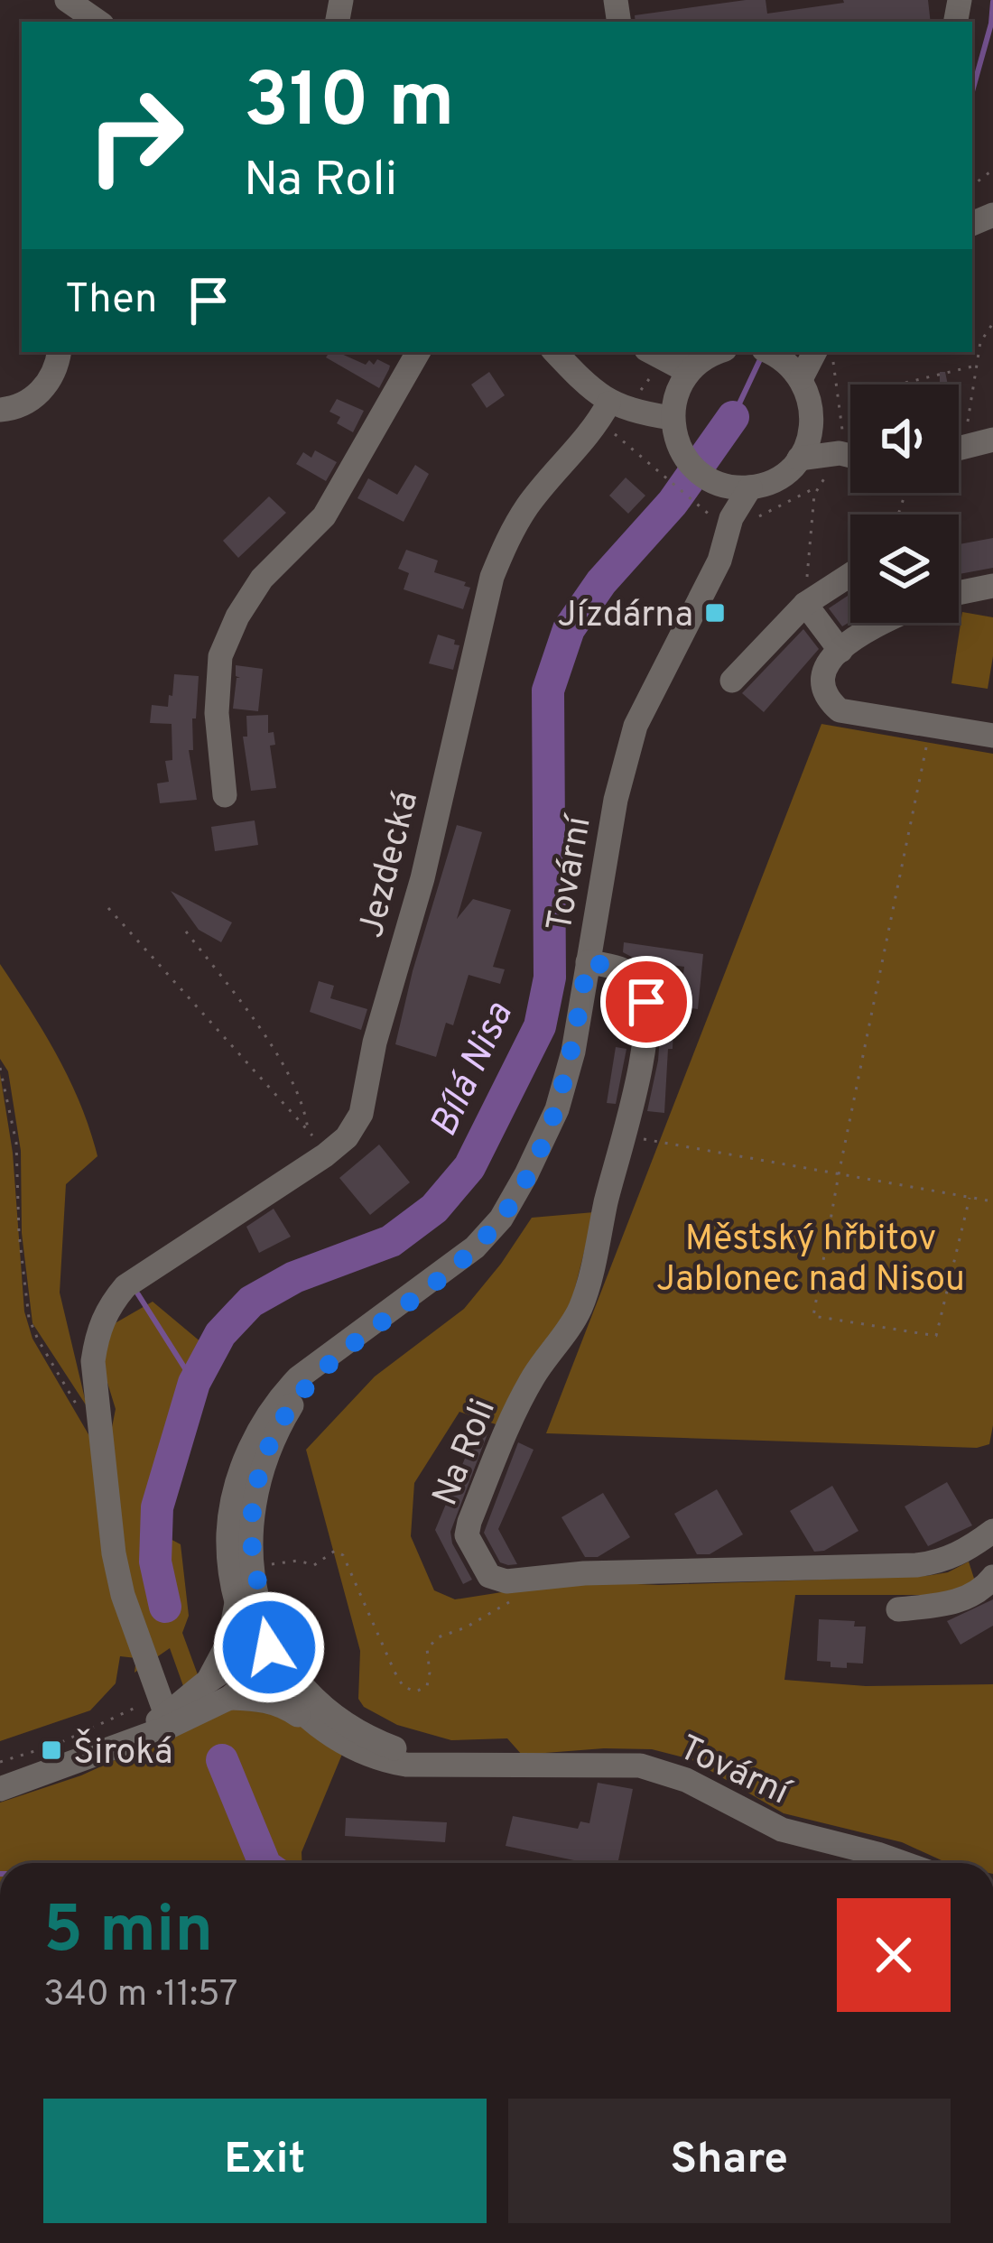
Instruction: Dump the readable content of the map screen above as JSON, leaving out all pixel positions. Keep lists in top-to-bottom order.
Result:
{
  "streets": {
    "street": ["Jezdecká", "Tovární", "Na Roli"]
  },
  "crossings": [
    ["Tovární", "Na Roli"]
  ],
  "water": ["Bílá Nisa"],
  "parks": ["Městský hřbitov Jablonec nad Nisou"],
  "places": {
    "transit": ["Jízdárna", "Široká"]
  },
  "page": {
    "turn": ["310 m", "Na Roli"],
    "then": "Then",
    "heading": ["5 min", "340 m · 11:57"],
    "buttons": ["Exit", "Share"]
  }
}
